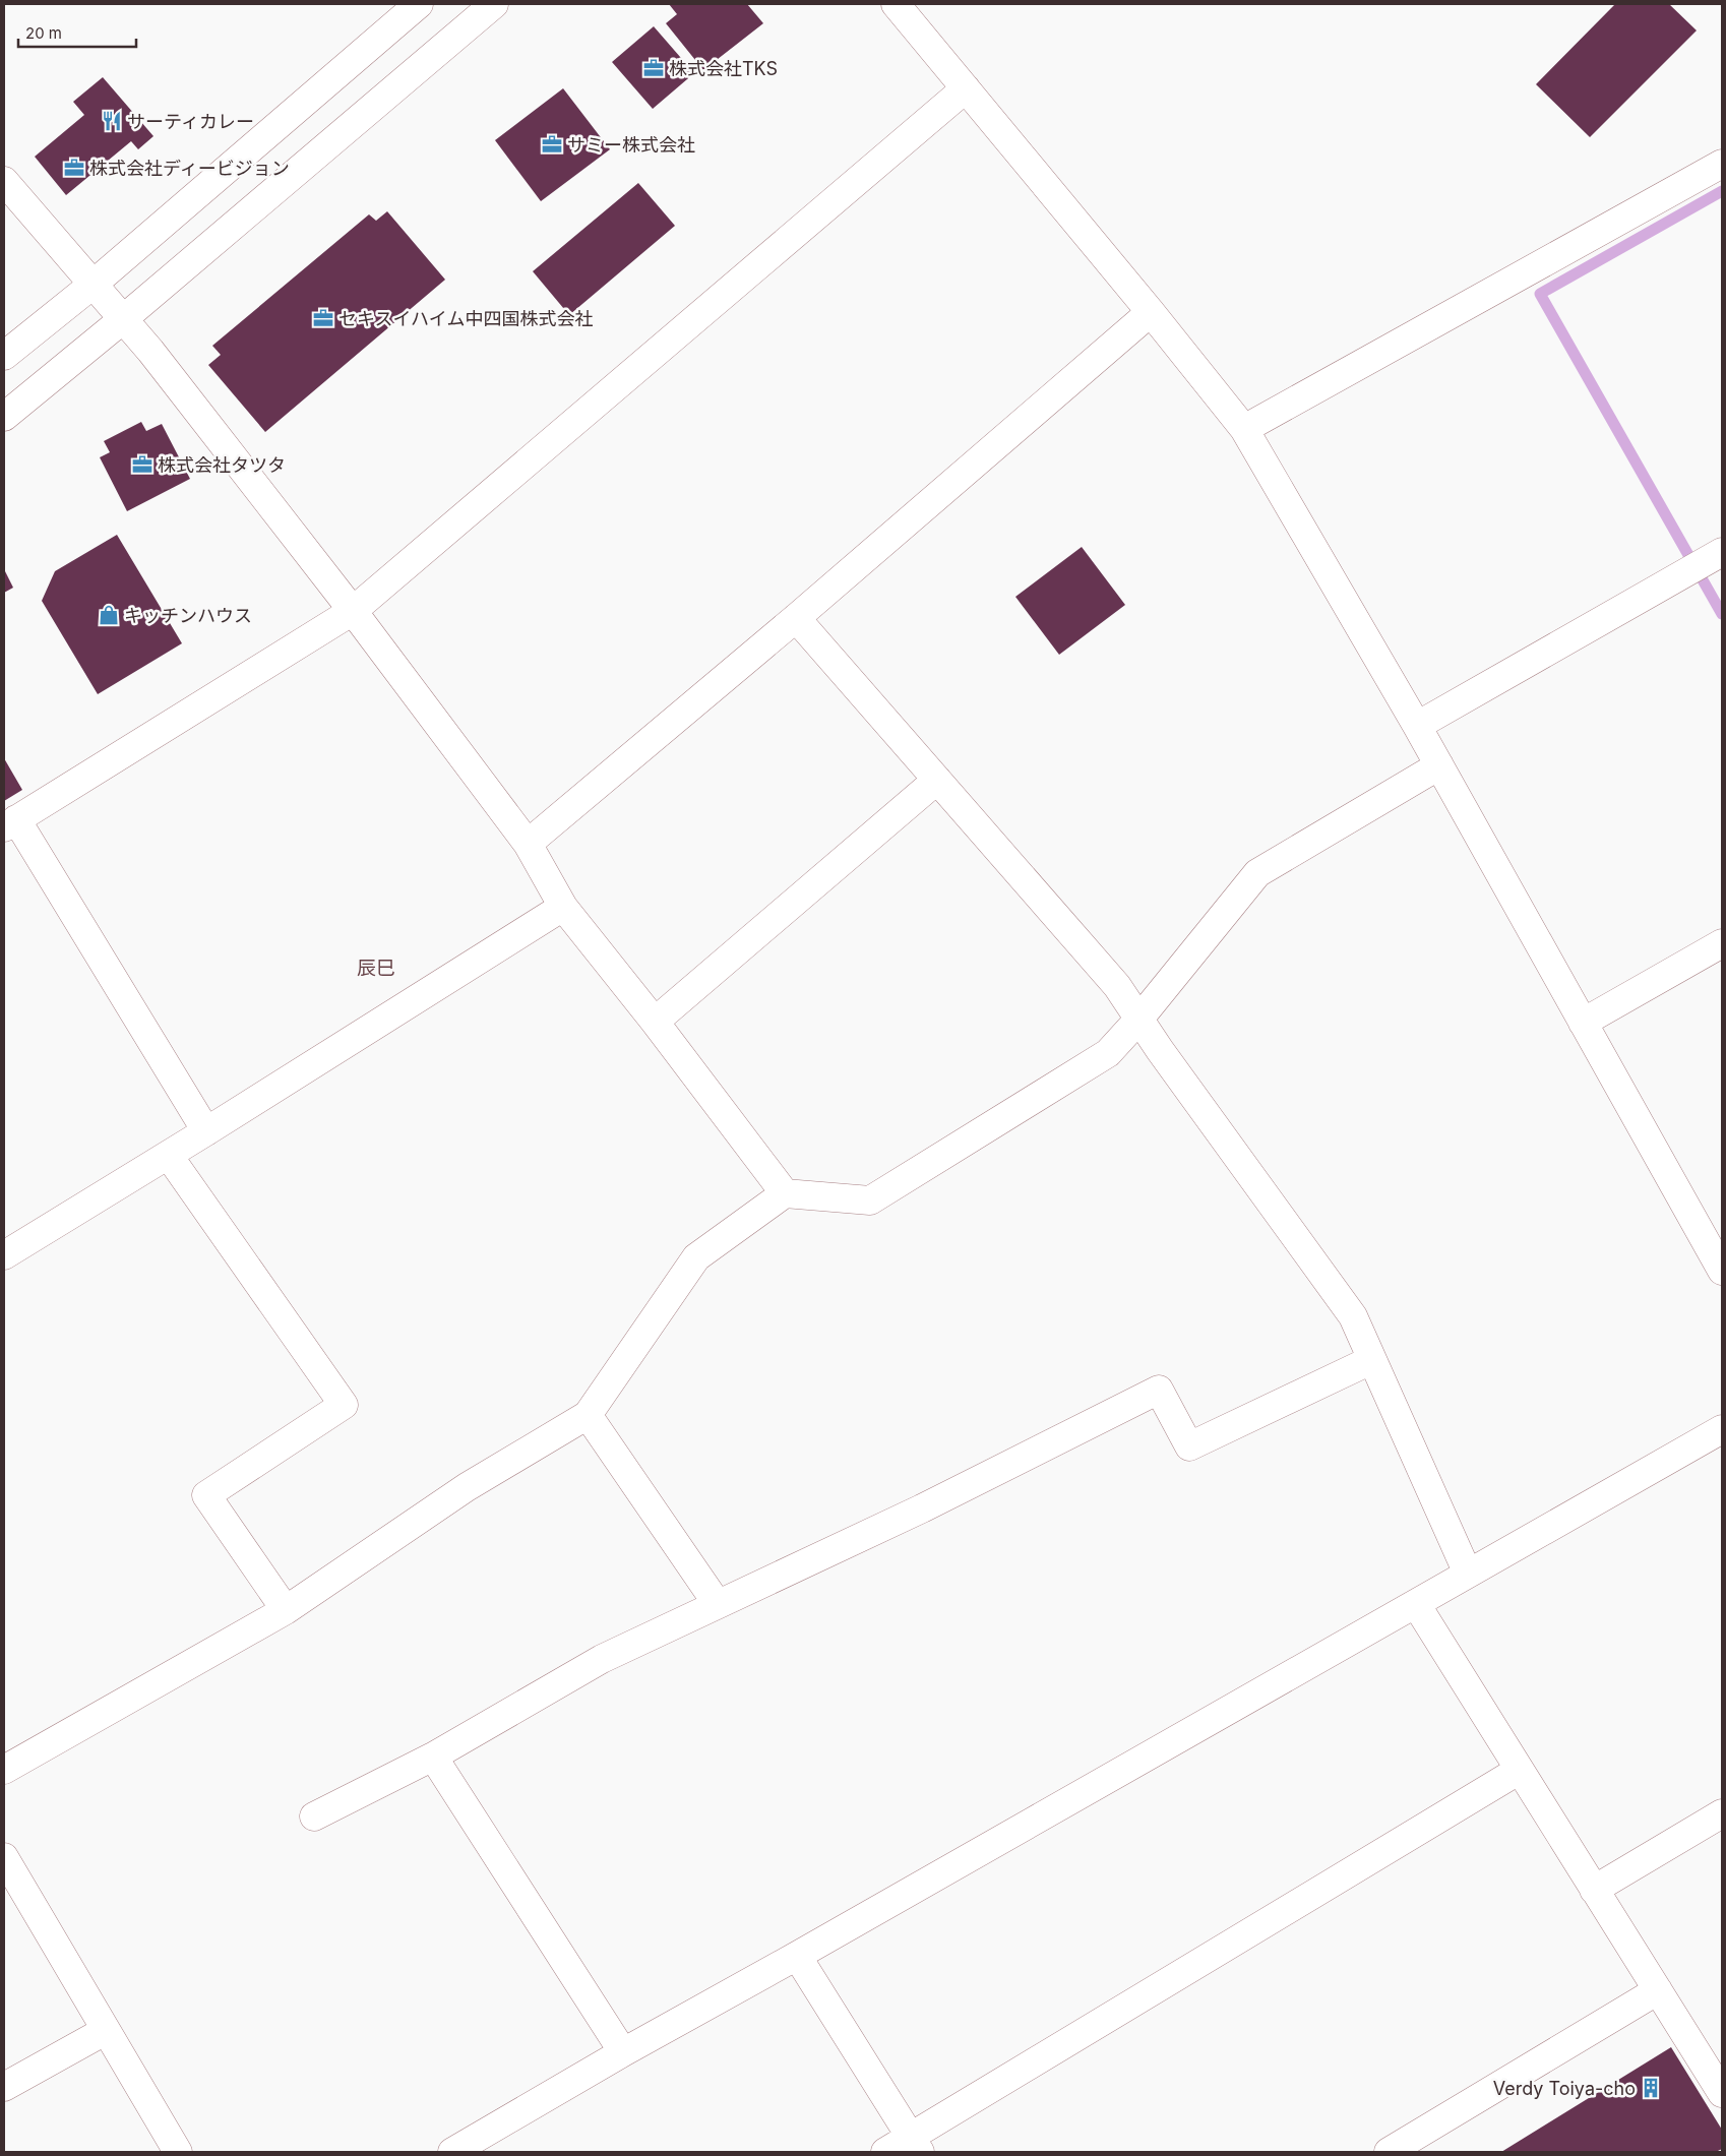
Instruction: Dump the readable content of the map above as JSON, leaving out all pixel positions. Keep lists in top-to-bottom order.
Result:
{
  "districts": ["辰巳"],
  "places": {
    "office": [
      "株式会社TKS",
      "サミー株式会社",
      "株式会社ディービジョン",
      "セキスイハイム中四国株式会社",
      "株式会社タツタ"
    ],
    "restaurant": ["サーティカレー"],
    "shop": ["キッチンハウス"],
    "building": ["Verdy Toiya-cho"]
  },
  "scale_bar": "20 m"
}
